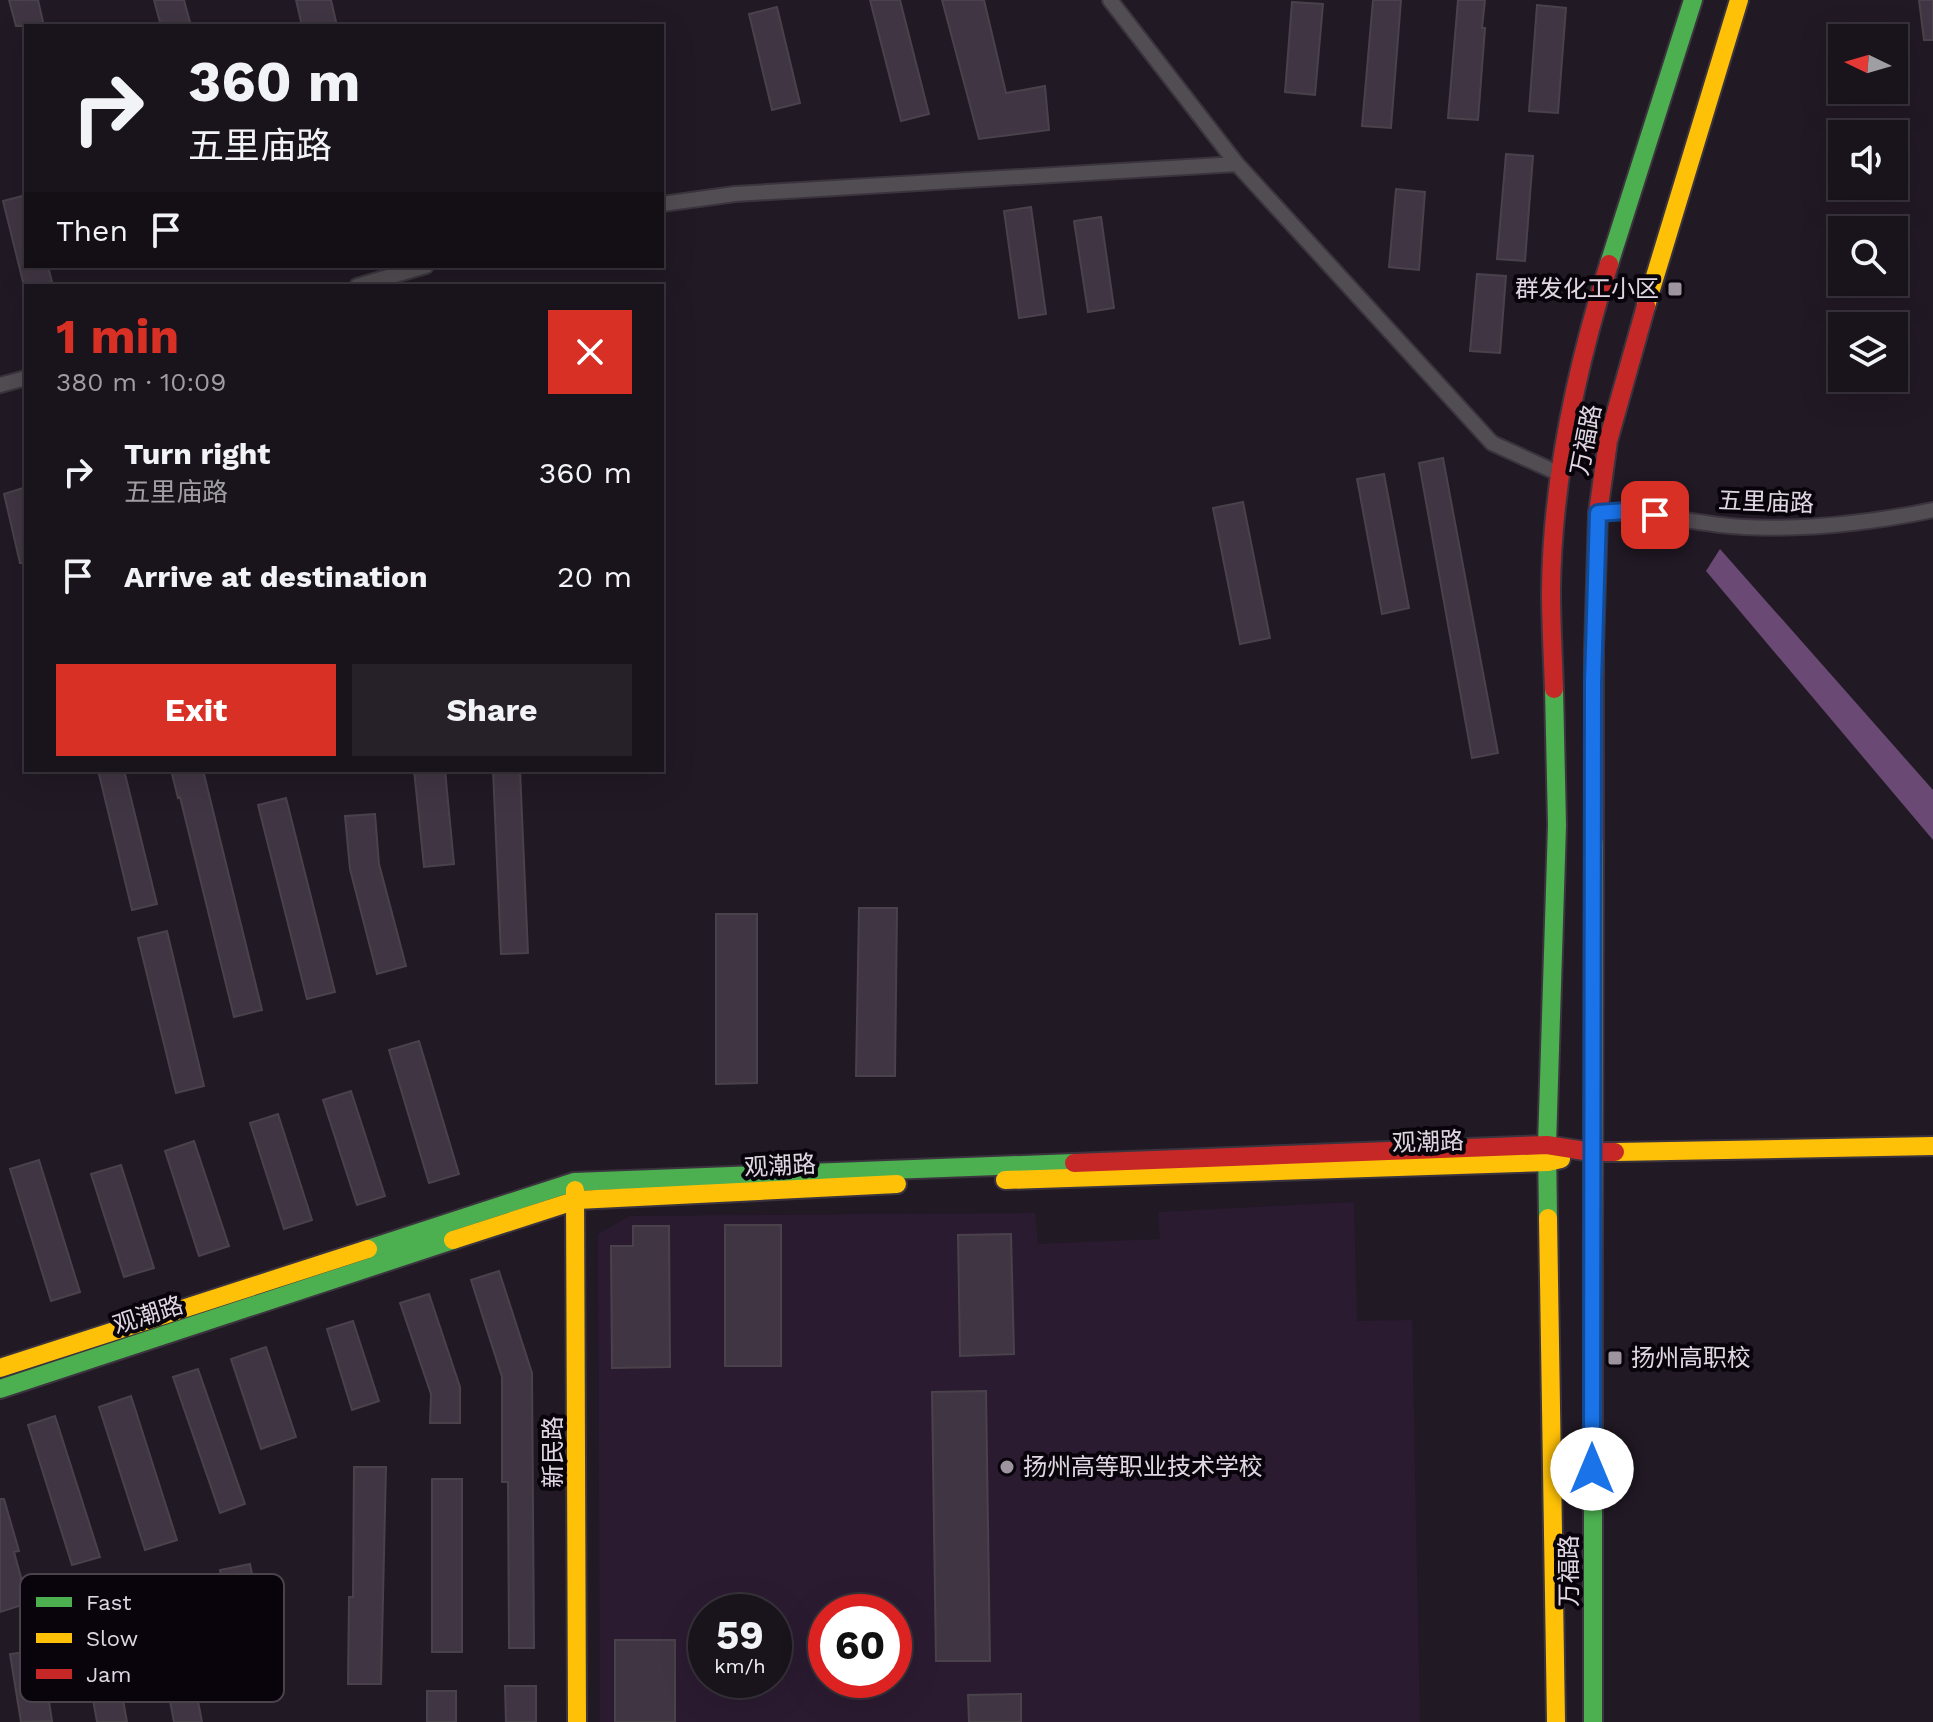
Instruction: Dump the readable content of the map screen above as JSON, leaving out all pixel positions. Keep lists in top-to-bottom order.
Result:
{
  "streets": {
    "main road": ["万福路", "观潮路", "新民路"],
    "street": ["五里庙路"]
  },
  "crossings": [
    ["万福路", "五里庙路"],
    ["万福路", "观潮路"],
    ["观潮路", "新民路"]
  ],
  "places": {
    "transit": ["群发化工小区", "扬州高职校"],
    "other": ["扬州高等职业技术学校"]
  },
  "legend": ["Fast", "Slow", "Jam"],
  "north": "left",
  "page": {
    "turn": ["360 m", "五里庙路"],
    "then": "Then",
    "heading": ["1 min", "380 m · 10:09"],
    "list": [
      {
        "name": "Turn right",
        "note": "五里庙路",
        "value": "360 m"
      },
      {
        "name": "Arrive at destination",
        "value": "20 m"
      }
    ],
    "buttons": ["Exit", "Share"],
    "speed": "59 km/h",
    "limit": "60"
  }
}
